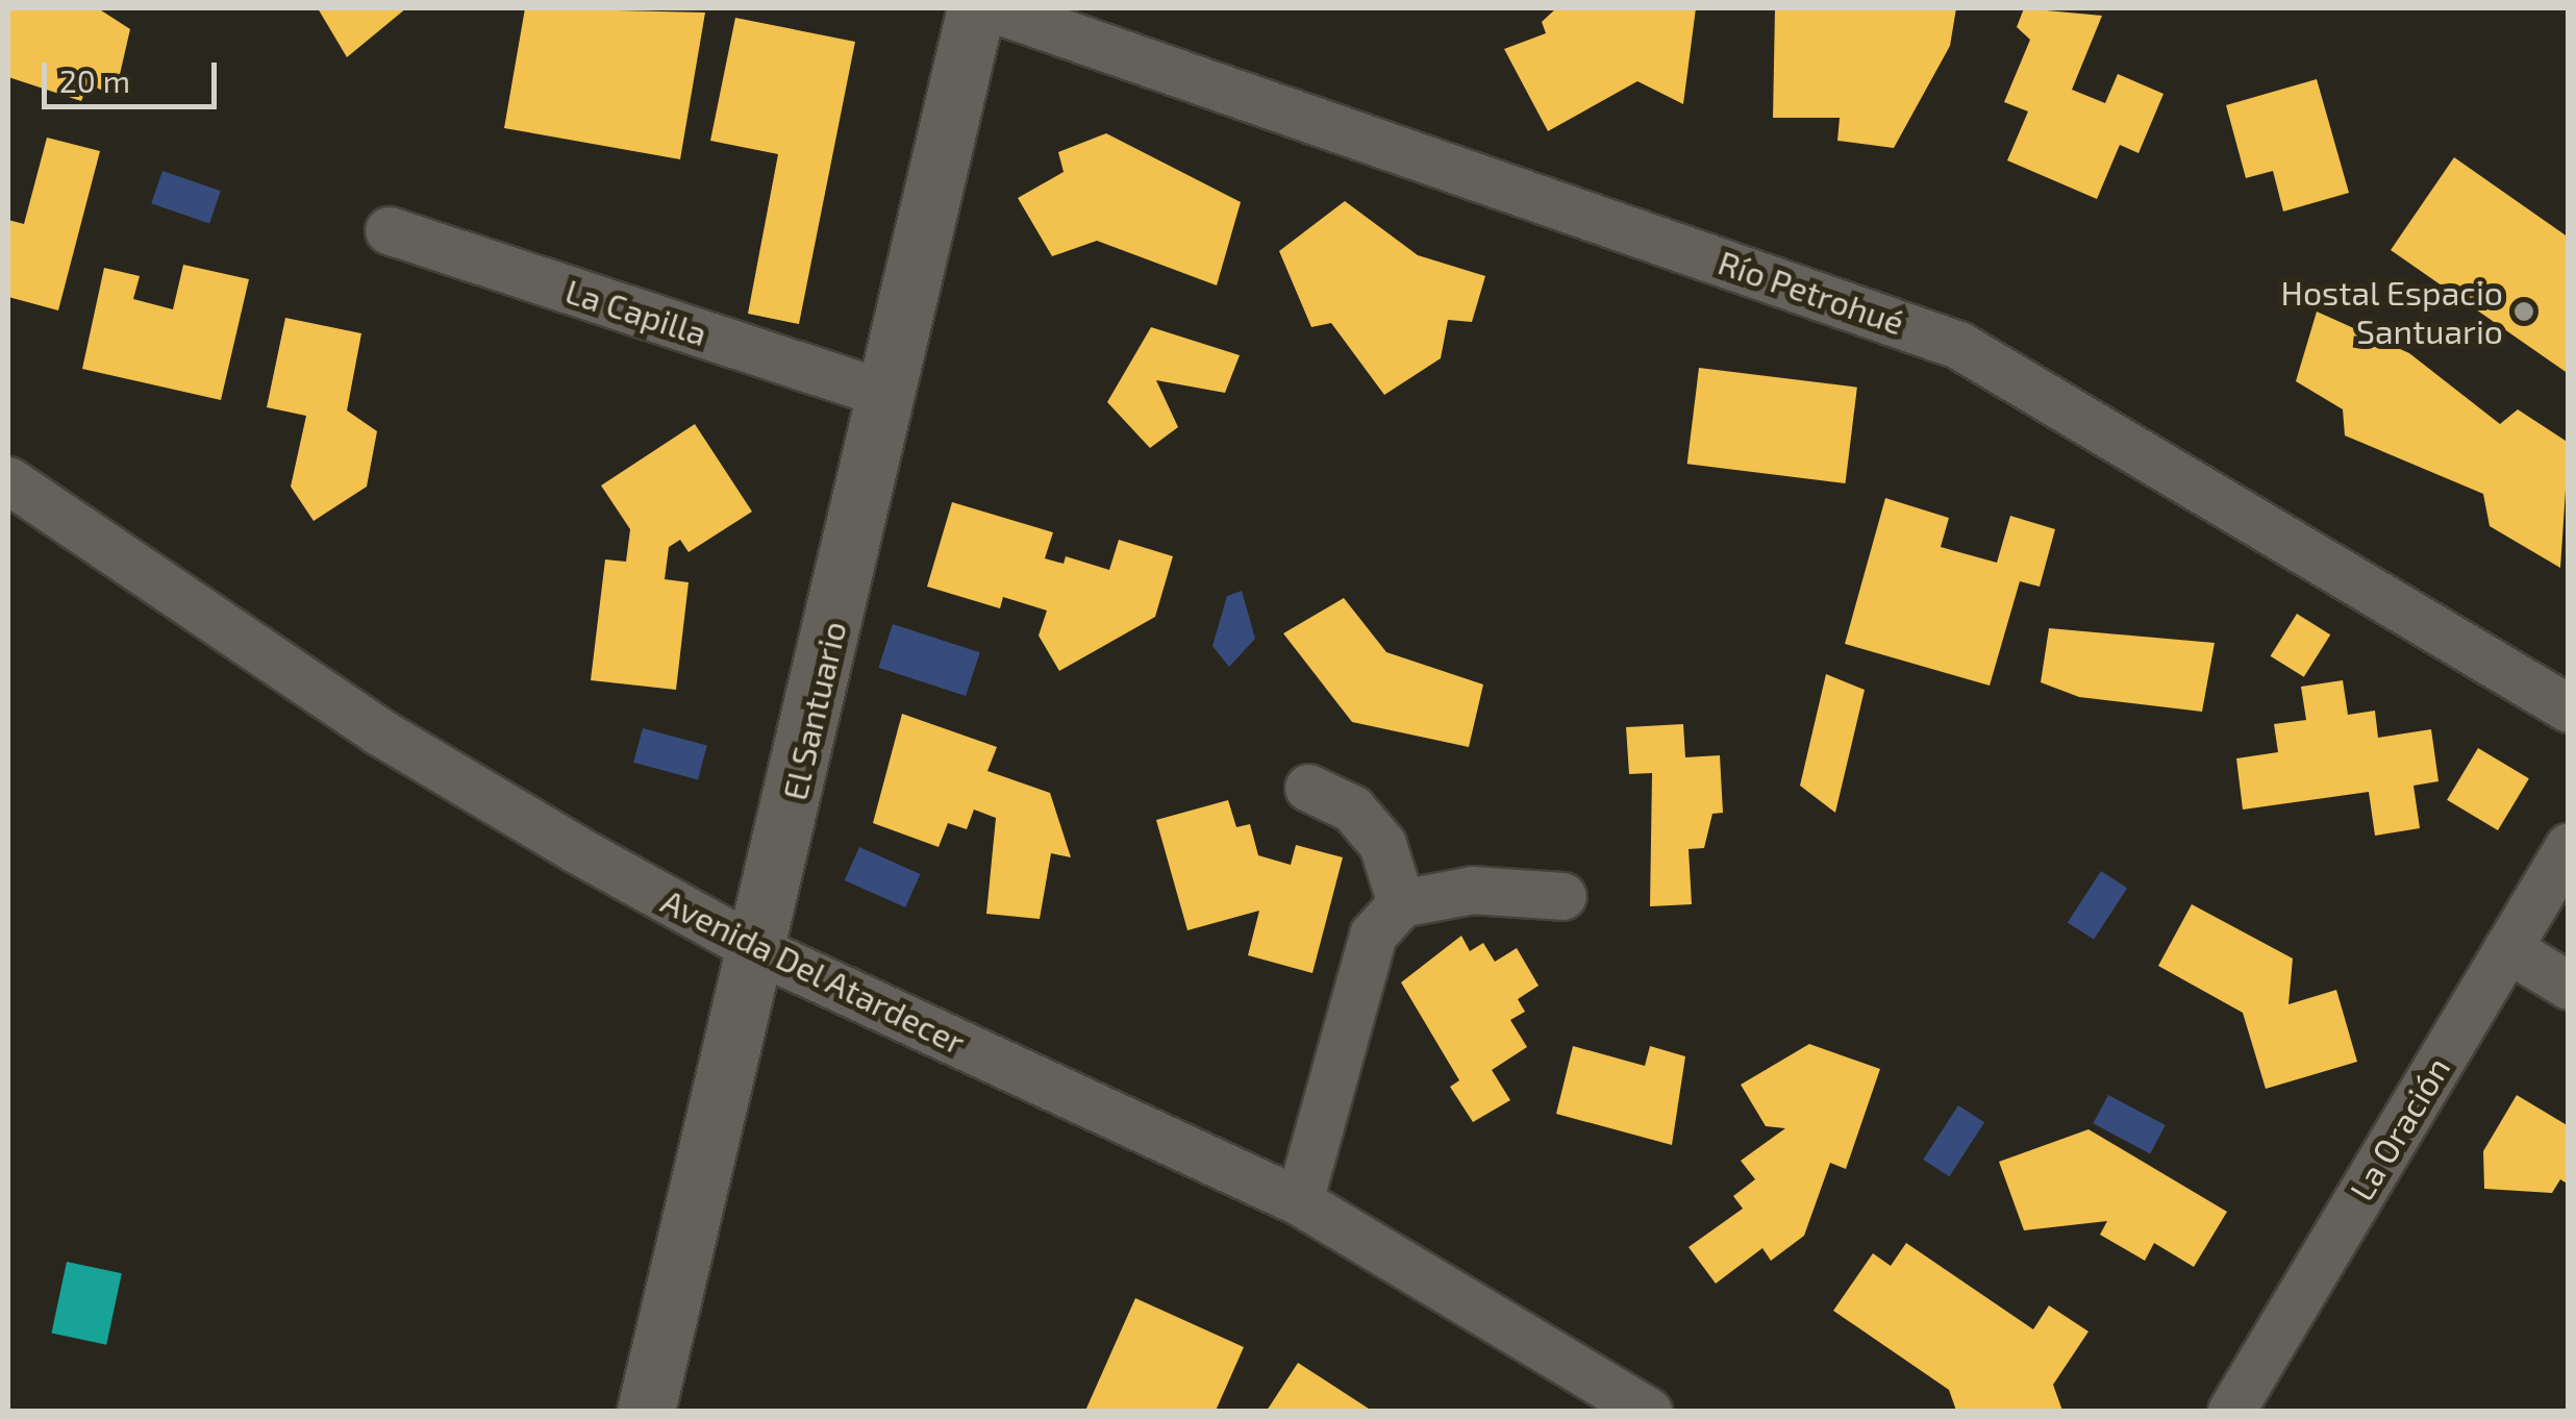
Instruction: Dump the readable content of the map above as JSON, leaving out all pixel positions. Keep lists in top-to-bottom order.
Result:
{
  "streets": {
    "street": [
      "Río Petrohué",
      "La Capilla",
      "El Santuario",
      "Avenida Del Atardecer",
      "La Oración"
    ]
  },
  "crossings": [
    ["La Capilla", "El Santuario"],
    ["El Santuario", "Avenida Del Atardecer"]
  ],
  "places": ["Hostal Espacio Santuario"],
  "scale_bar": "20 m"
}
